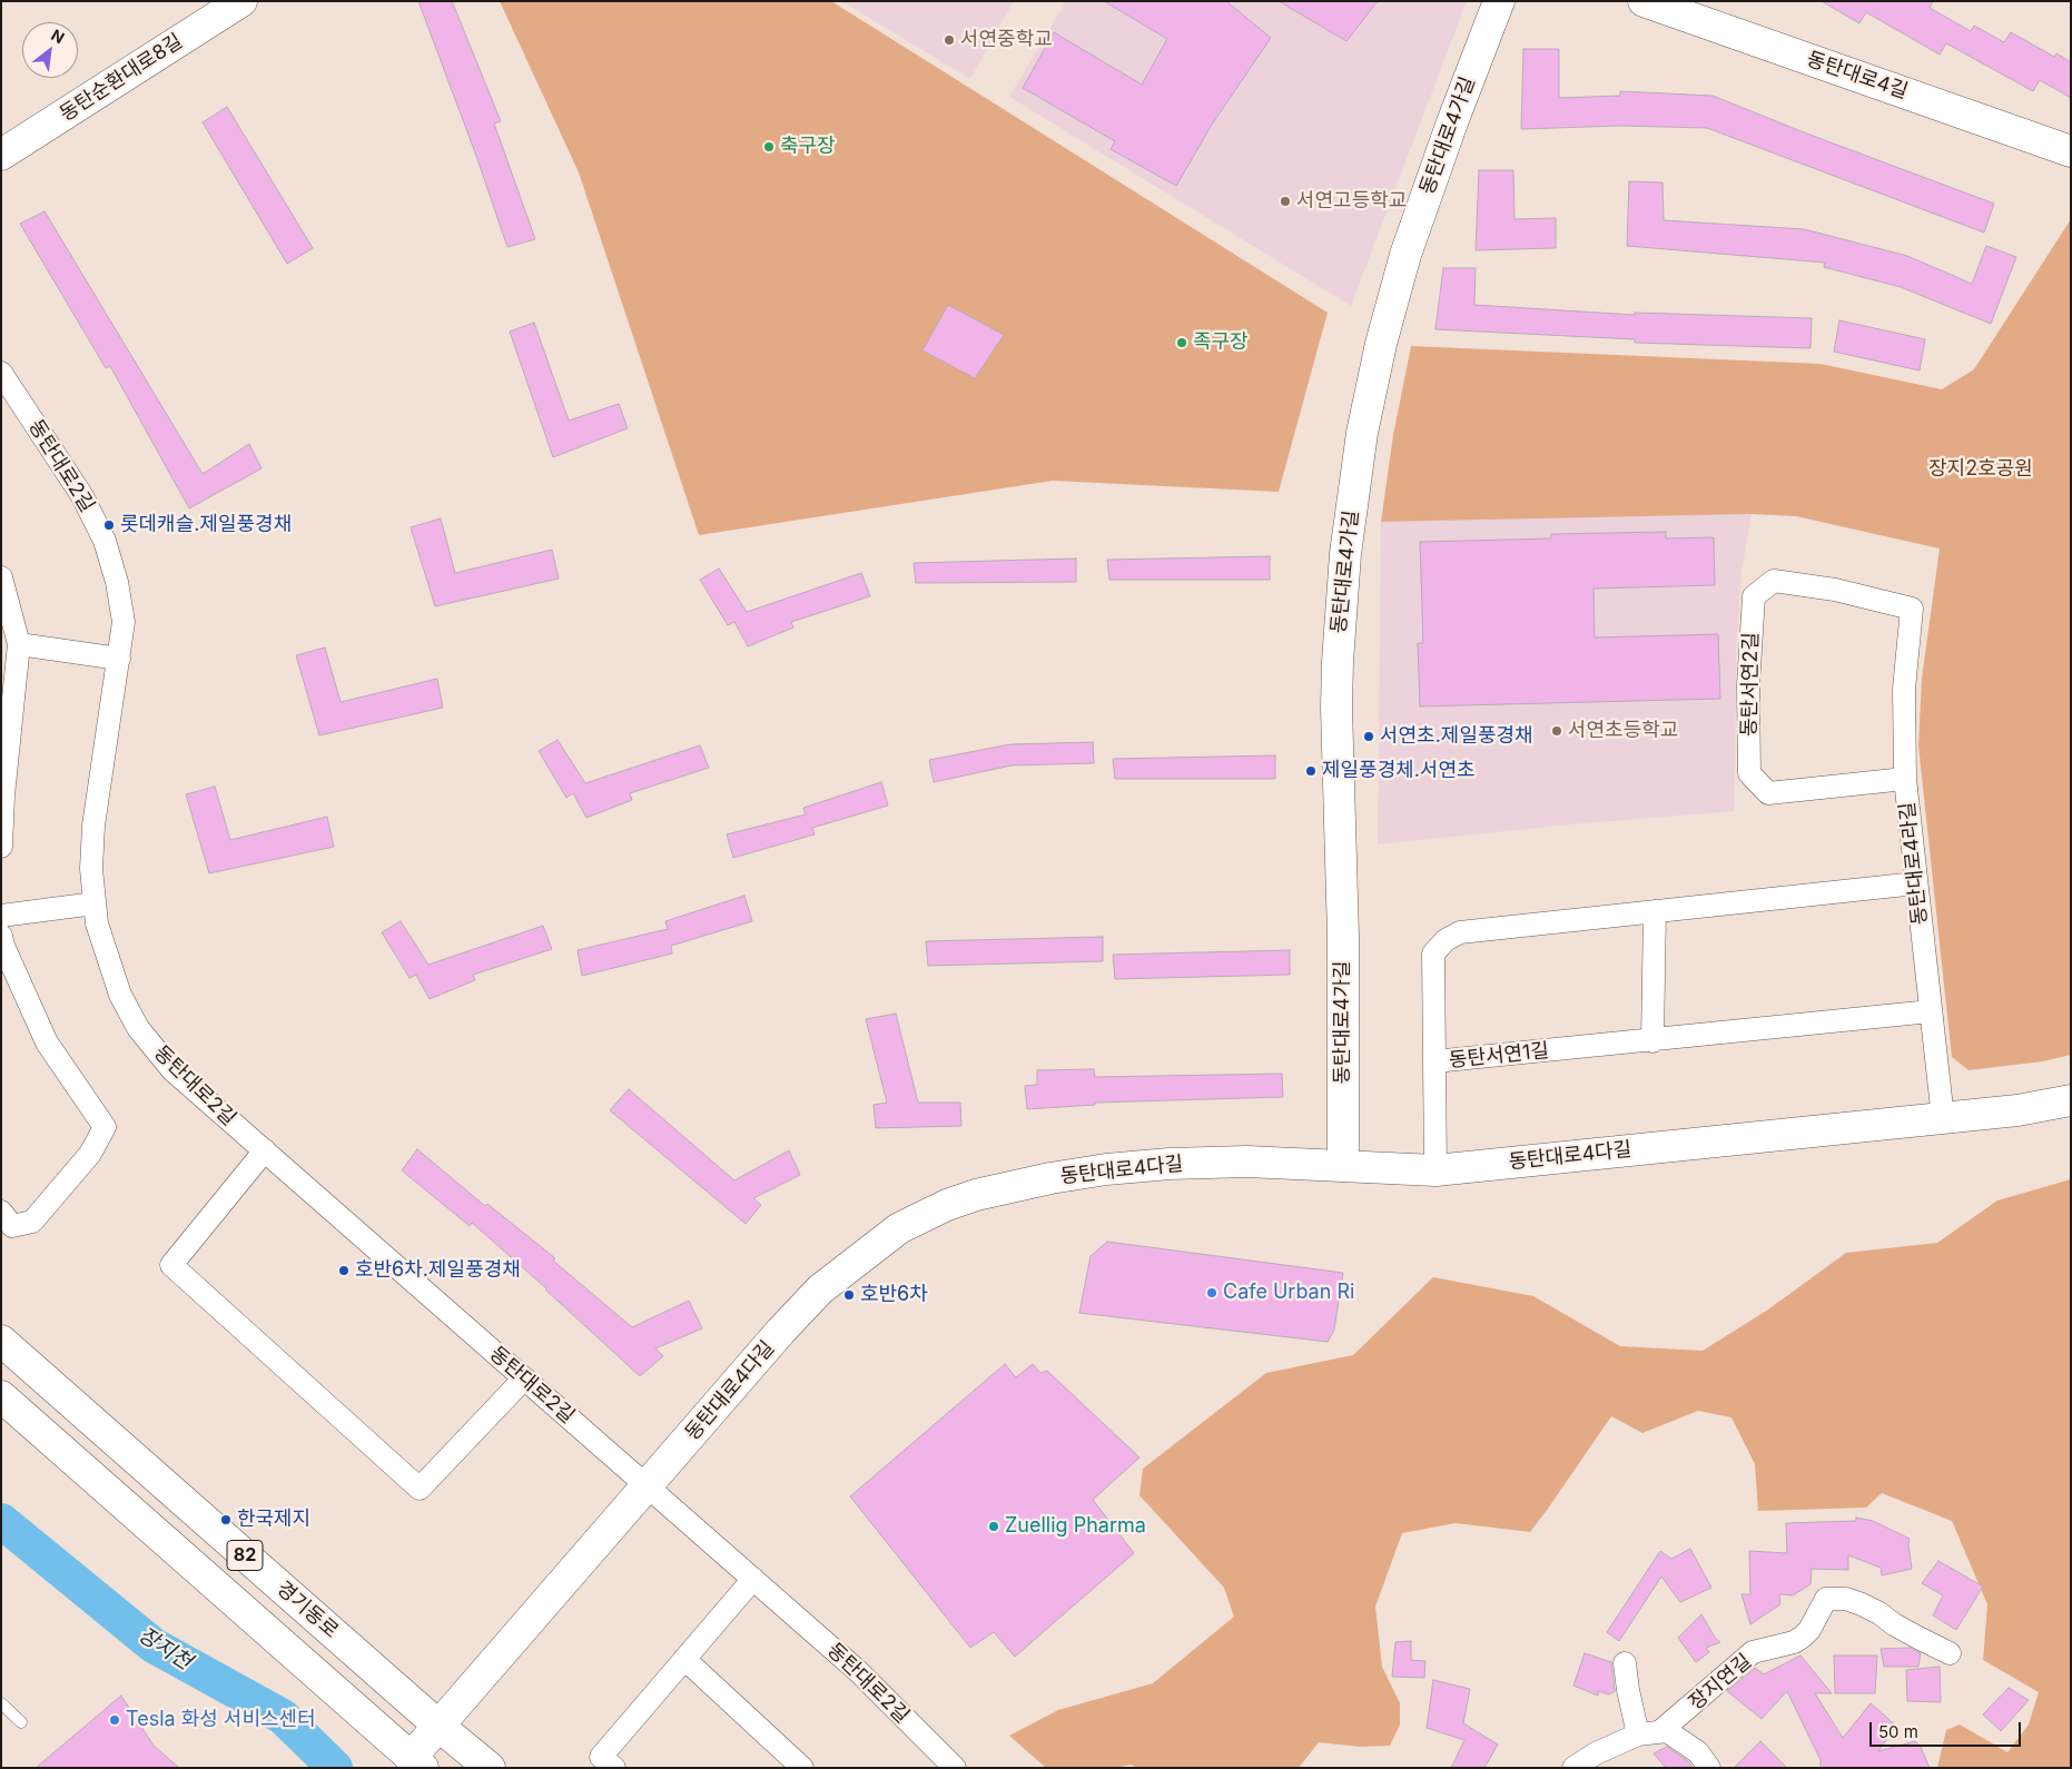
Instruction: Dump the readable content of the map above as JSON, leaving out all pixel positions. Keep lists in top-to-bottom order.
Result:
{
  "streets": {
    "street": [
      "동탄대로4길",
      "동탄순환대로8길",
      "동탄대로4가길",
      "동탄대로2길",
      "동탄서연2길",
      "동탄대로4라길",
      "동탄서연1길",
      "동탄대로4다길",
      "82",
      "경기동로",
      "장지연길"
    ]
  },
  "crossings": [
    ["동탄대로4가길", "동탄대로4다길"],
    ["동탄대로2길", "동탄대로4다길"],
    ["동탄서연2길", "동탄대로4라길"],
    ["동탄대로4라길", "동탄서연1길"],
    ["동탄대로4라길", "동탄대로4다길"],
    ["동탄대로4다길", "82"],
    ["동탄대로4다길", "경기동로"]
  ],
  "water": ["장지천"],
  "parks": ["장지2호공원"],
  "places": [
    "서연중학교",
    "축구장",
    "서연고등학교",
    "족구장",
    "롯데캐슬.제일풍경채",
    "서연초등학교",
    "서연초.제일풍경채",
    "제일풍경체.서연초",
    "호반6차.제일풍경채",
    "Cafe Urban Ri",
    "호반6차",
    "한국제지",
    "Zuellig Pharma",
    "Tesla 화성 서비스센터"
  ],
  "scale_bar": "50 m",
  "north": "top right"
}
